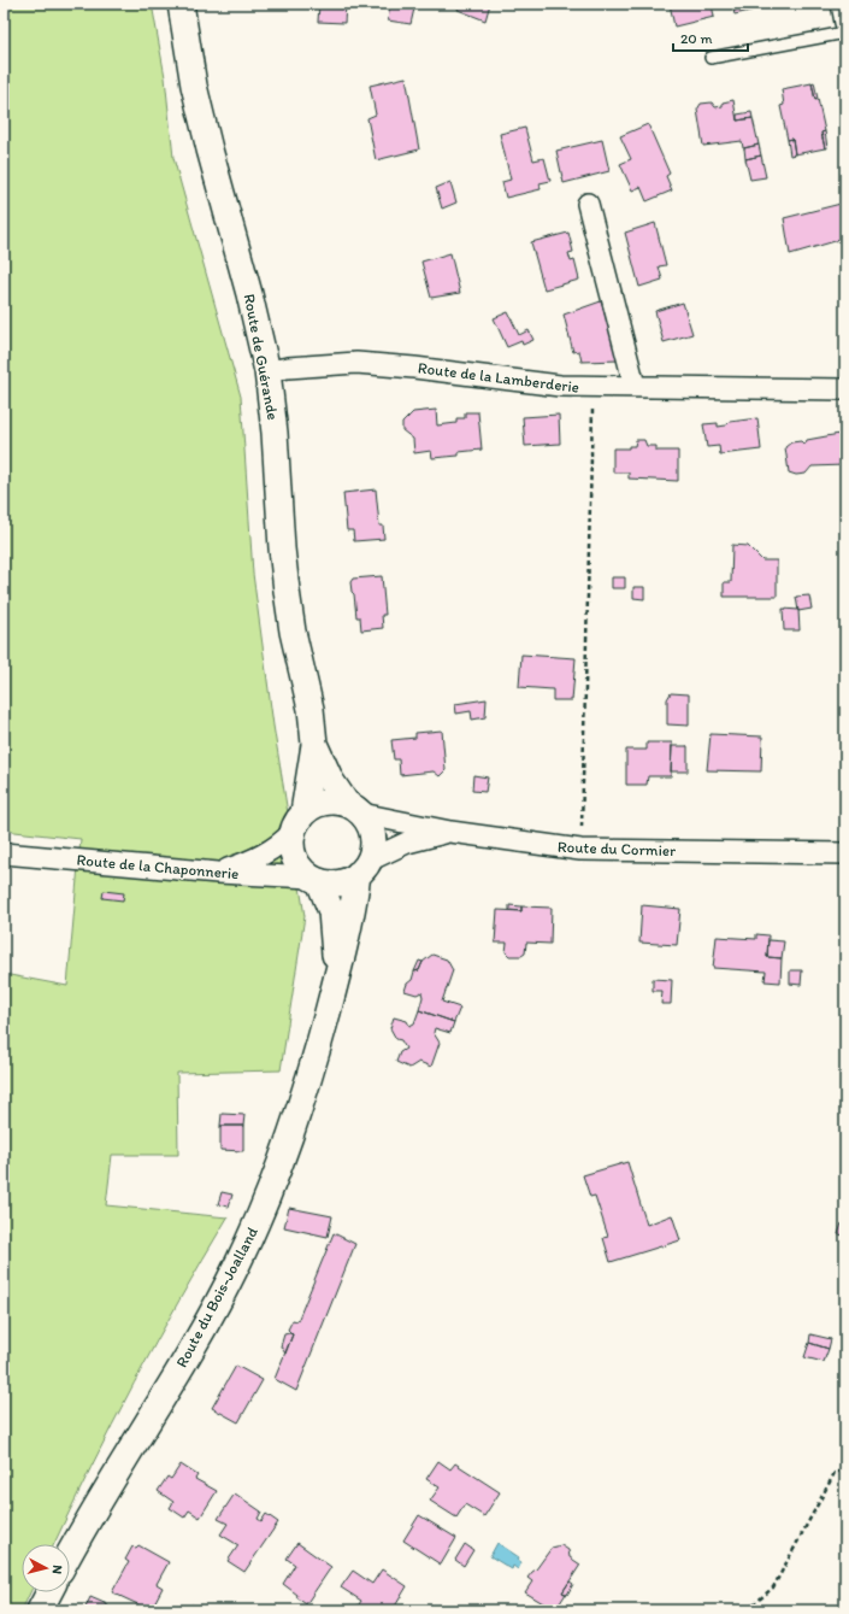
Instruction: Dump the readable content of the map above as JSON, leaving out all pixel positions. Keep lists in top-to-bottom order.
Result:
{
  "streets": {
    "street": [
      "Route de Guérande",
      "Route de la Lamberderie",
      "Route du Cormier",
      "Route de la Chaponnerie",
      "Route du Bois-Joalland"
    ]
  },
  "crossings": [
    ["Route de Guérande", "Route de la Lamberderie"],
    ["Route de Guérande", "Route du Cormier"],
    ["Route de Guérande", "Route de la Chaponnerie"],
    ["Route de Guérande", "Route du Bois-Joalland"],
    ["Route du Cormier", "Route de la Chaponnerie"],
    ["Route du Cormier", "Route du Bois-Joalland"],
    ["Route de la Chaponnerie", "Route du Bois-Joalland"]
  ],
  "scale_bar": "20 m",
  "north": "right"
}
